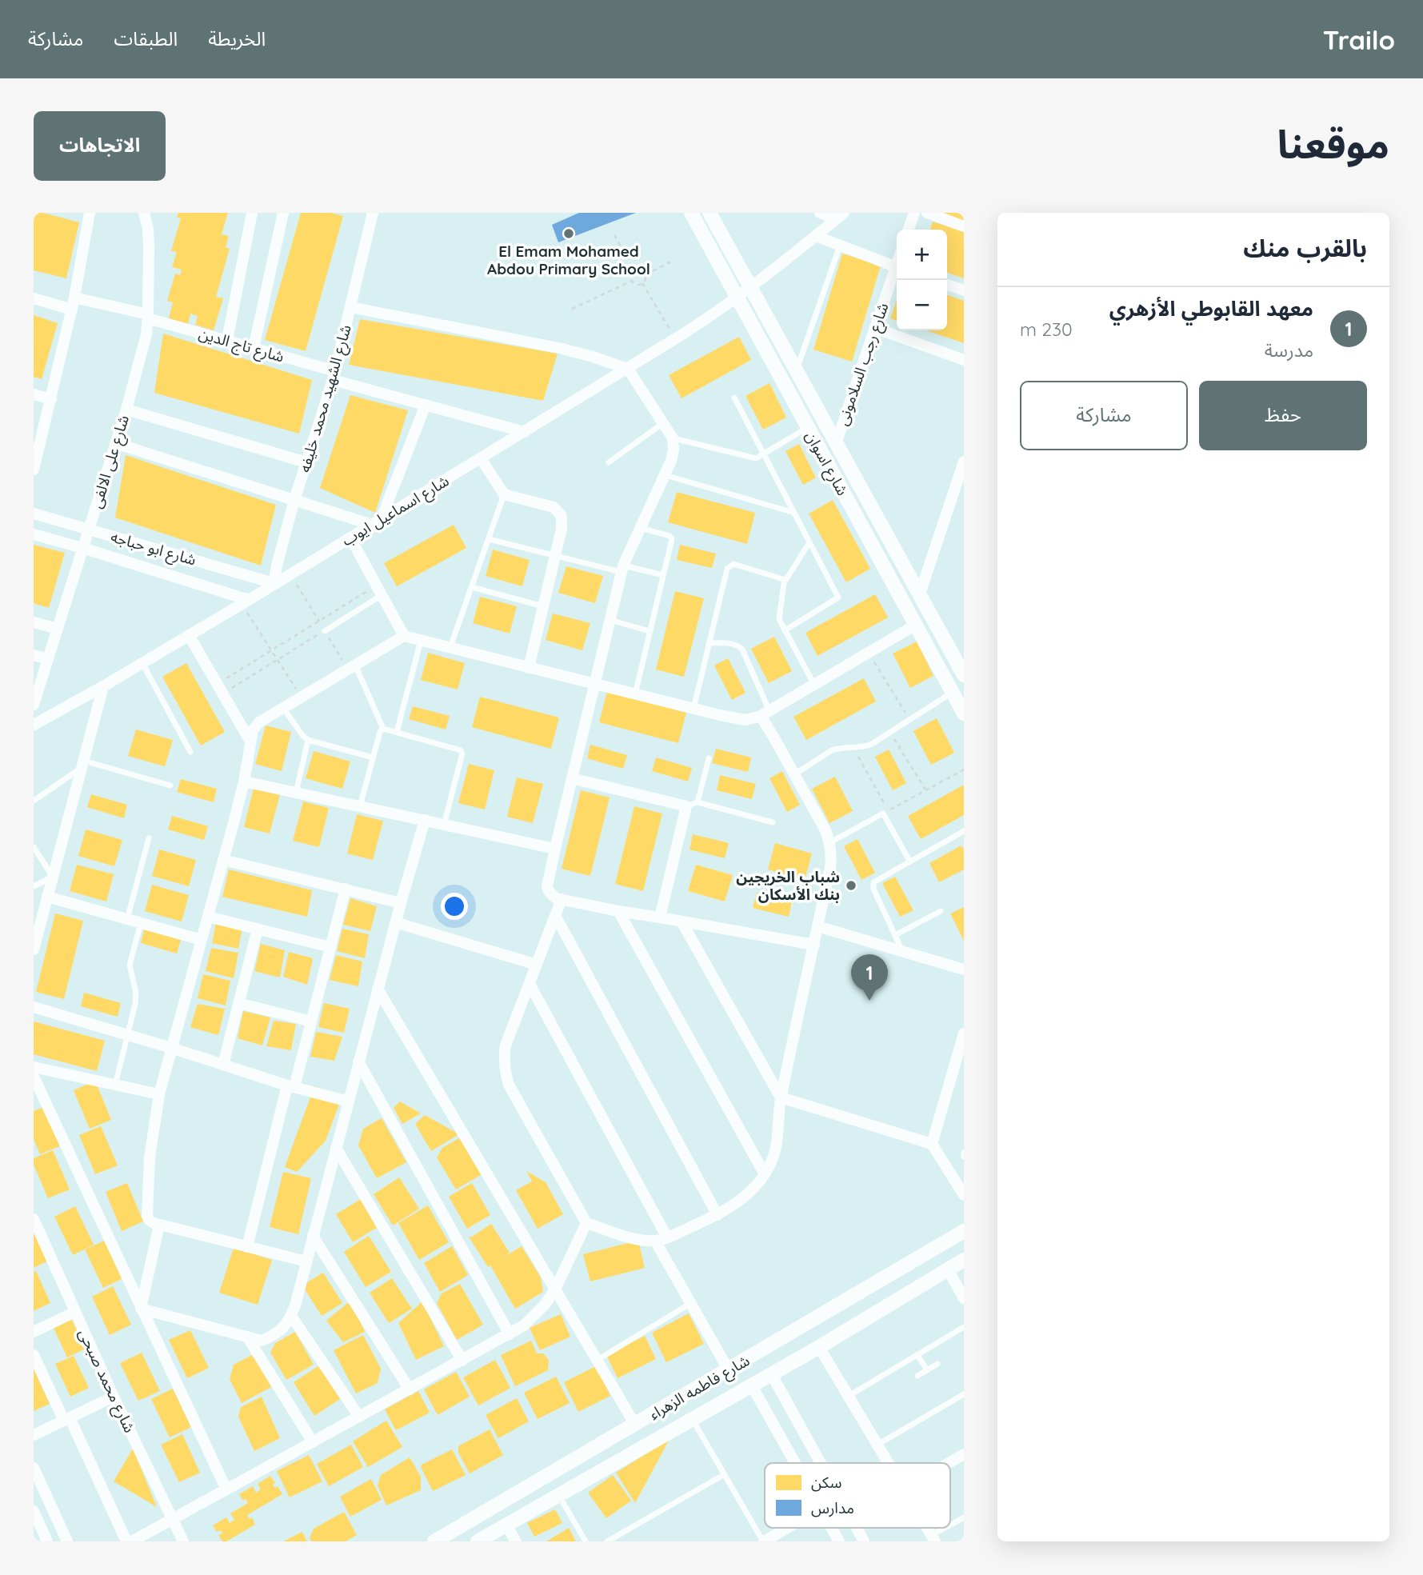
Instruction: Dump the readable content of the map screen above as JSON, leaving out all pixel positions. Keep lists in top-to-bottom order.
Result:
{
  "streets": {
    "street": [
      "شارع تاج الدين",
      "شارع رجب السلامونى",
      "شارع الشهيد محمد خليفه",
      "شارع على الالفى",
      "شارع اسوان",
      "شارع اسماعيل ايوب",
      "شارع ابو حباجه",
      "شارع محمد صبحى",
      "شارع فاطمه الزهراء"
    ]
  },
  "crossings": [
    ["شارع تاج الدين", "شارع الشهيد محمد خليفه"],
    ["شارع تاج الدين", "شارع على الالفى"],
    ["شارع تاج الدين", "شارع اسماعيل ايوب"],
    ["شارع رجب السلامونى", "شارع اسوان"],
    ["شارع الشهيد محمد خليفه", "شارع اسماعيل ايوب"],
    ["شارع الشهيد محمد خليفه", "شارع ابو حباجه"],
    ["شارع على الالفى", "شارع ابو حباجه"],
    ["شارع اسوان", "شارع اسماعيل ايوب"],
    ["شارع اسماعيل ايوب", "شارع ابو حباجه"]
  ],
  "places": ["El Emam Mohamed Abdou Primary School", "شباب الخريجين بنك الأسكان"],
  "legend": ["سكن", "مدارس"],
  "page": {
    "header": "Trailo",
    "nav": ["الخريطة", "الطبقات", "مشاركة"],
    "title": "موقعنا",
    "buttons": [
      "الاتجاهات",
      ["حفظ", "مشاركة"]
    ],
    "heading": "بالقرب منك",
    "map_buttons": ["+", "−"],
    "list": [
      {
        "mark": "1",
        "name": "معهد القابوطي الأزهري",
        "note": "مدرسة",
        "value": "230 m"
      }
    ],
    "pins": "1"
  }
}
